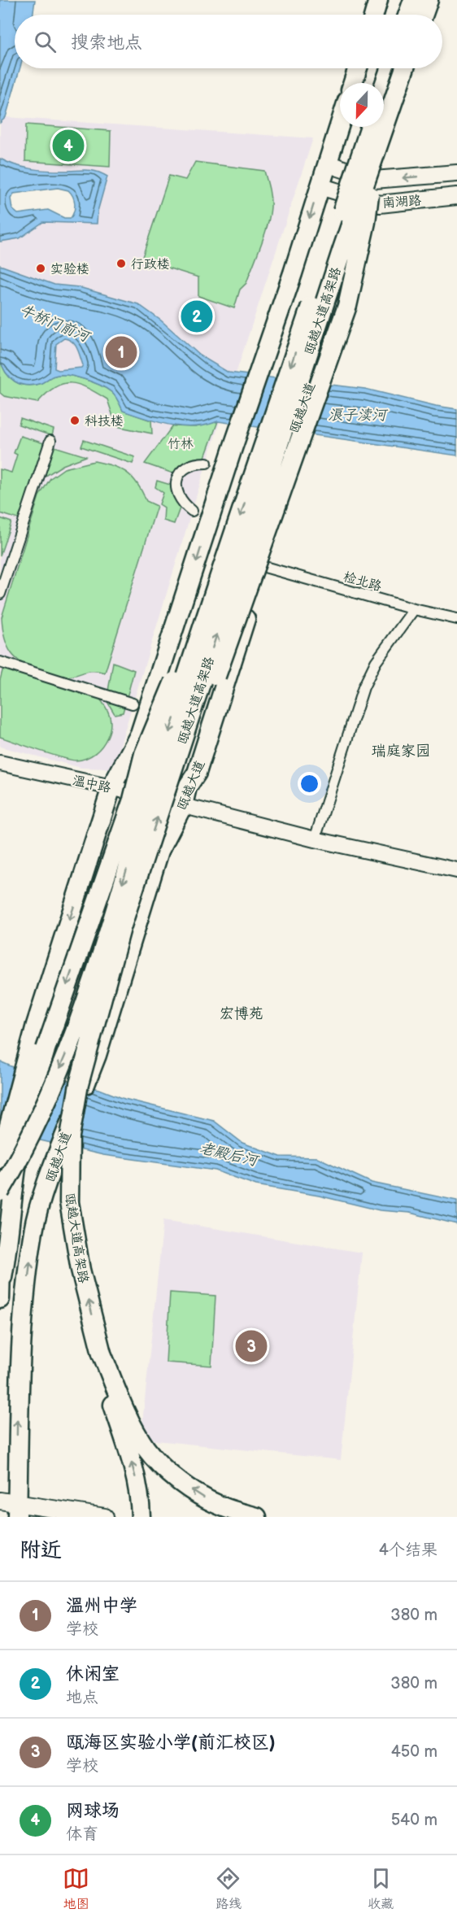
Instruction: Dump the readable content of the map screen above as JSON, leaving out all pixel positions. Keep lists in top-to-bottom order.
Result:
{
  "streets": {
    "highway": ["瓯越大道高架路", "瓯越大道"],
    "main road": ["南湖路"],
    "street": ["检北路", "温中路"]
  },
  "crossings": [
    ["南湖路", "瓯越大道"],
    ["瓯越大道", "检北路"],
    ["瓯越大道", "温中路"]
  ],
  "districts": ["瑞庭家园", "宏博苑"],
  "water": ["牛桥门前河", "浪子渎河", "老殿后河"],
  "parks": ["竹林"],
  "places": ["行政楼", "实验楼", "科技楼"],
  "north": "bottom",
  "page": {
    "search": "搜索地点",
    "pins": [
      "4",
      "2",
      "1",
      "3"
    ],
    "heading": ["附近", "4个结果"],
    "list": [
      {
        "mark": "1",
        "name": "温州中学",
        "note": "学校",
        "value": "380 m"
      },
      {
        "mark": "2",
        "name": "休闲室",
        "note": "地点",
        "value": "380 m"
      },
      {
        "mark": "3",
        "name": "瓯海区实验小学(前汇校区)",
        "note": "学校",
        "value": "450 m"
      },
      {
        "mark": "4",
        "name": "网球场",
        "note": "体育",
        "value": "540 m"
      }
    ],
    "nav": ["地图", "路线", "收藏"]
  }
}
